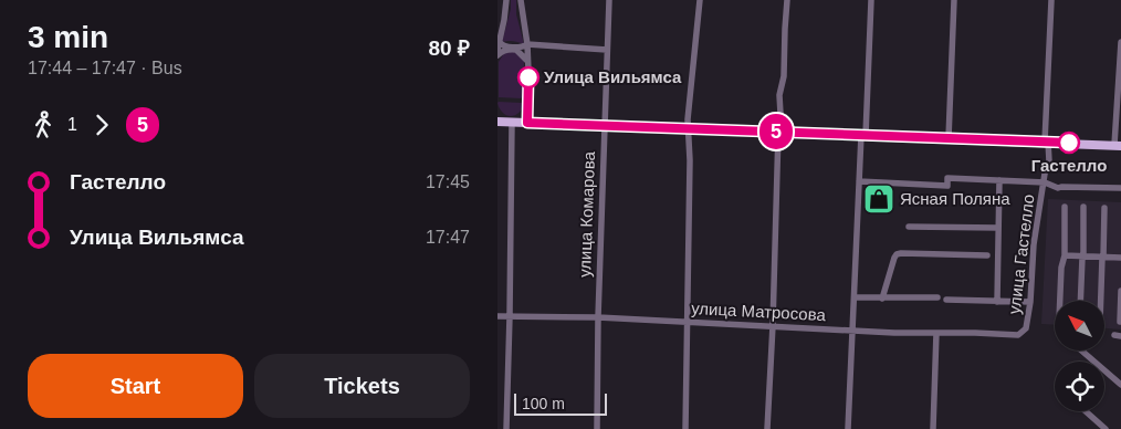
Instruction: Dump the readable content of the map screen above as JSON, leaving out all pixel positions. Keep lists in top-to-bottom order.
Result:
{
  "streets": {
    "street": ["улица Комарова", "улица Гастелло", "улица Матросова"]
  },
  "crossings": [
    ["улица Комарова", "улица Матросова"],
    ["улица Гастелло", "улица Матросова"]
  ],
  "places": {
    "other": ["Улица Вильямса", "Гастелло"],
    "shop": ["Ясная Поляна"]
  },
  "lines": ["bus line 5"],
  "scale_bar": "100 m",
  "north": "top left",
  "page": {
    "heading": ["3 min", "17:44 – 17:47 · Bus", "80 ₽"],
    "on_map": "5",
    "legs": ["1", "5"],
    "list": [
      {
        "name": "Гастелло",
        "value": "17:45"
      },
      {
        "name": "Улица Вильямса",
        "value": "17:47"
      }
    ],
    "buttons": ["Start", "Tickets"],
    "scale": "100 m"
  }
}
